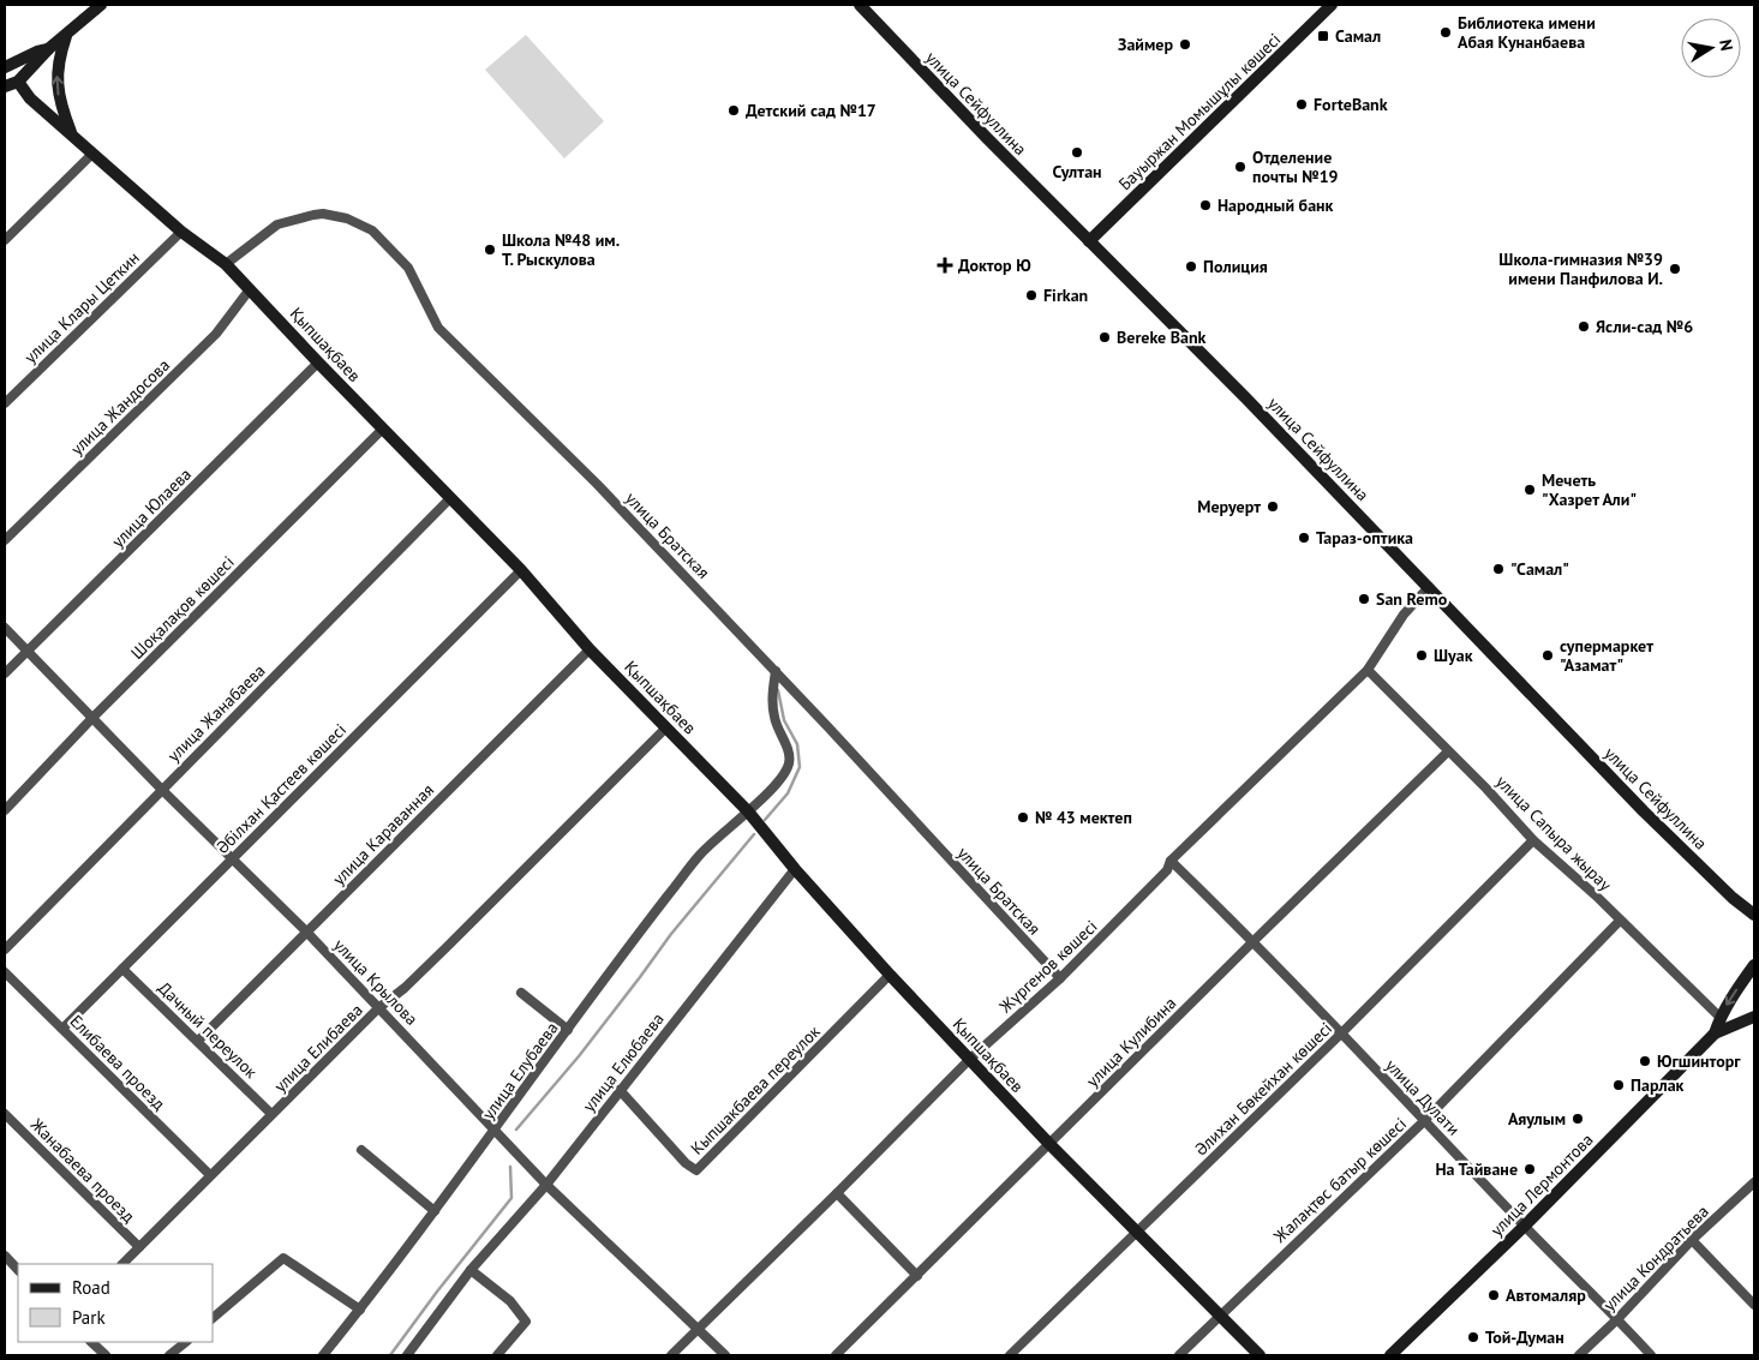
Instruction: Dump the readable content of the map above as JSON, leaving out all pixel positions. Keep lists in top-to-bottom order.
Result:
{
  "streets": {
    "street": [
      "улица Сейфуллина",
      "Бауыржан Момышұлы көшесі",
      "улица Клары Цеткин",
      "Қыпшақбаев",
      "улица Жандосова",
      "улица Юлаева",
      "улица Братская",
      "Шоқалақов көшесі",
      "улица Жанабаева",
      "Әбілхан Қастеев көшесі",
      "улица Сапыра жырау",
      "улица Караванная",
      "Жүргенов көшесі",
      "улица Крылова",
      "Дачный переулок",
      "улица Кулибина",
      "улица Елибаева",
      "Елибаева проезд",
      "улица Елюбаева",
      "улица Елубаева",
      "Әлихан Бөкейхан көшесі",
      "Кыпшакбаева переулок",
      "улица Дулати",
      "Жанабаева проезд",
      "Жалаңтөс батыр көшесі",
      "улица Лермонтова",
      "улица Кондратьева"
    ]
  },
  "crossings": [
    ["улица Сейфуллина", "Бауыржан Момышұлы көшесі"],
    ["улица Сейфуллина", "Жүргенов көшесі"],
    ["улица Клары Цеткин", "Қыпшақбаев"],
    ["Қыпшақбаев", "улица Жандосова"],
    ["Қыпшақбаев", "улица Юлаева"],
    ["Қыпшақбаев", "улица Братская"],
    ["Қыпшақбаев", "Шоқалақов көшесі"],
    ["Қыпшақбаев", "улица Жанабаева"],
    ["Қыпшақбаев", "Әбілхан Қастеев көшесі"],
    ["Қыпшақбаев", "улица Караванная"],
    ["Қыпшақбаев", "Жүргенов көшесі"],
    ["Қыпшақбаев", "улица Кулибина"],
    ["Қыпшақбаев", "улица Елибаева"],
    ["Қыпшақбаев", "улица Елюбаева"],
    ["Қыпшақбаев", "улица Елубаева"],
    ["Қыпшақбаев", "Әлихан Бөкейхан көшесі"],
    ["Қыпшақбаев", "Кыпшакбаева переулок"],
    ["Қыпшақбаев", "Жалаңтөс батыр көшесі"],
    ["улица Юлаева", "улица Крылова"],
    ["улица Братская", "Жүргенов көшесі"],
    ["улица Братская", "улица Елубаева"],
    ["Шоқалақов көшесі", "улица Крылова"],
    ["улица Жанабаева", "улица Крылова"],
    ["Әбілхан Қастеев көшесі", "улица Крылова"],
    ["Әбілхан Қастеев көшесі", "Дачный переулок"],
    ["Әбілхан Қастеев көшесі", "Елибаева проезд"],
    ["улица Сапыра жырау", "Жүргенов көшесі"],
    ["улица Сапыра жырау", "улица Кулибина"],
    ["улица Сапыра жырау", "Әлихан Бөкейхан көшесі"],
    ["улица Сапыра жырау", "Жалаңтөс батыр көшесі"],
    ["улица Караванная", "улица Крылова"],
    ["улица Караванная", "Дачный переулок"],
    ["Жүргенов көшесі", "улица Крылова"],
    ["Жүргенов көшесі", "улица Дулати"],
    ["улица Крылова", "улица Елибаева"],
    ["улица Крылова", "улица Елюбаева"],
    ["улица Крылова", "улица Елубаева"],
    ["Дачный переулок", "улица Елибаева"],
    ["улица Кулибина", "улица Дулати"],
    ["улица Елибаева", "Елибаева проезд"],
    ["улица Елибаева", "Жанабаева проезд"],
    ["улица Елюбаева", "Кыпшакбаева переулок"],
    ["Әлихан Бөкейхан көшесі", "улица Дулати"],
    ["улица Дулати", "Жалаңтөс батыр көшесі"],
    ["улица Дулати", "улица Лермонтова"],
    ["улица Дулати", "улица Кондратьева"]
  ],
  "places": {
    "other": [
      "Библиотека имени Абая Кунанбаева",
      "Займер",
      "ForteBank",
      "Детский сад №17",
      "Султан",
      "Отделение почты №19",
      "Народный банк",
      "Школа №48 им. Т. Рыскулова",
      "Полиция",
      "Школа-гимназия №39 имени Панфилова И.",
      "Firkan",
      "Ясли-сад №6",
      "Bereke Bank",
      "Мечеть \"Хазрет Али\"",
      "Меруерт",
      "Тараз-оптика",
      "\"Самал\"",
      "San Remo",
      "Шуак",
      "супермаркет \"Азамат\"",
      "№ 43 мектеп",
      "Югшинторг",
      "Парлак",
      "Аяулым",
      "На Тайване",
      "Автомаляр",
      "Той-Думан"
    ],
    "transit": ["Самал"],
    "health": ["Доктор Ю"]
  },
  "legend": ["Road", "Park"],
  "north": "right"
}
